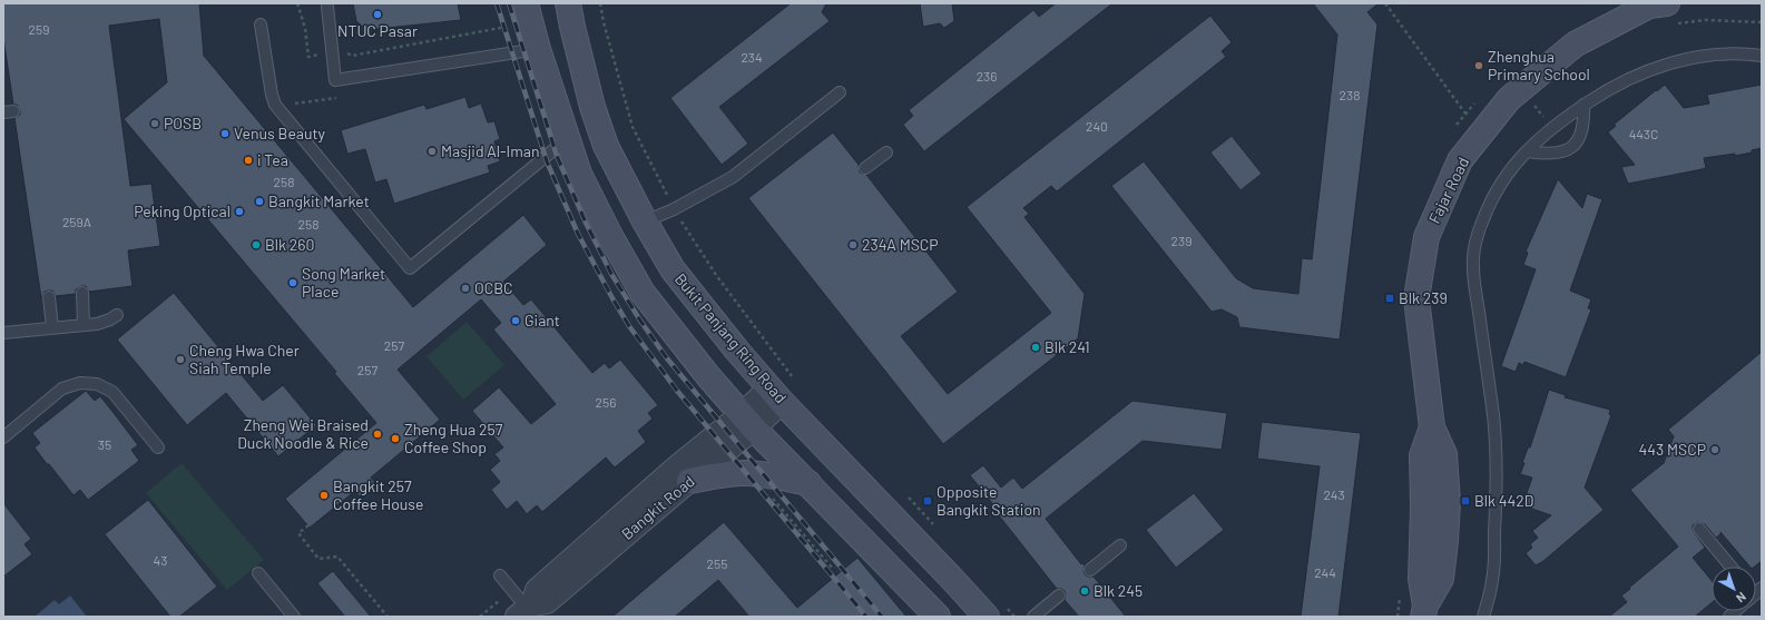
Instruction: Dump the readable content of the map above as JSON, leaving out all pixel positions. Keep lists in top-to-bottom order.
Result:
{
  "streets": {
    "main road": ["Fajar Road", "Bukit Panjang Ring Road"],
    "street": ["Bangkit Road"]
  },
  "crossings": [
    ["Bukit Panjang Ring Road", "Bangkit Road"]
  ],
  "places": {
    "other": [
      "NTUC Pasar",
      "Zhenghua Primary School",
      "POSB",
      "Venus Beauty",
      "Masjid Al-Iman",
      "i Tea",
      "Bangkit Market",
      "Peking Optical",
      "Blk 260",
      "234A MSCP",
      "Song Market Place",
      "OCBC",
      "Giant",
      "Blk 241",
      "Cheng Hwa Cher Siah Temple",
      "Zheng Wei Braised Duck Noodle & Rice",
      "Zheng Hua 257 Coffee Shop",
      "443 MSCP",
      "Bangkit 257 Coffee House",
      "Blk 245"
    ],
    "transit": ["Blk 239", "Opposite Bangkit Station", "Blk 442D"]
  },
  "house_numbers": [
    "259",
    "234",
    "236",
    "238",
    "240",
    "443C",
    "258",
    "259A",
    "258",
    "239",
    "257",
    "257",
    "256",
    "35",
    "243",
    "43",
    "255",
    "244"
  ],
  "north": "bottom right"
}
